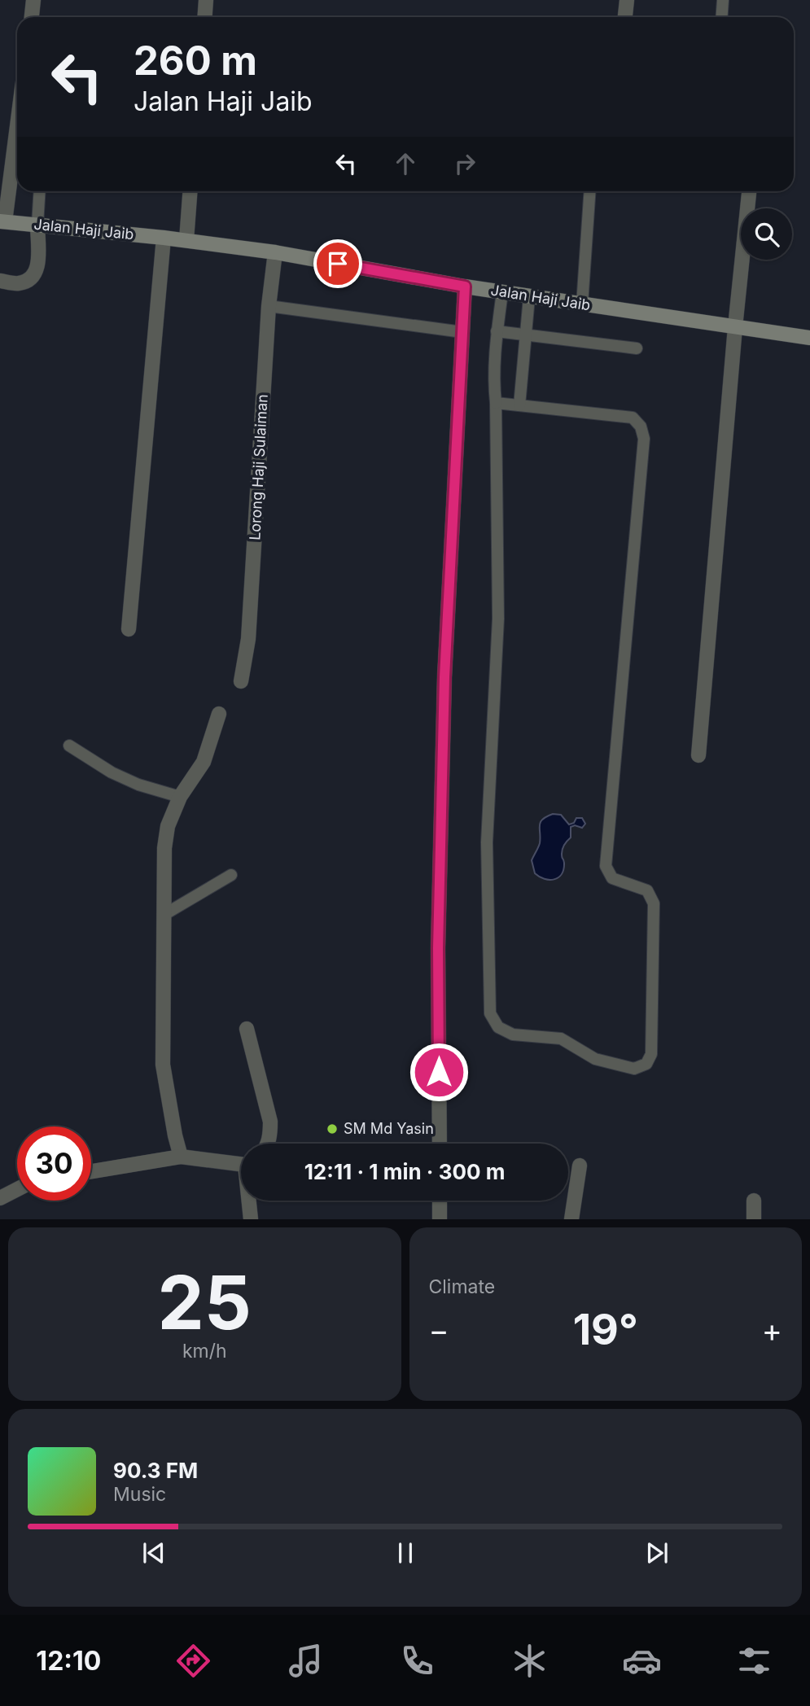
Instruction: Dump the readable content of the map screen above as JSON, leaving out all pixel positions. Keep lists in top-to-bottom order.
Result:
{
  "streets": {
    "street": ["Jalan Haji Jaib", "Lorong Haji Sulaiman"]
  },
  "crossings": [
    ["Jalan Haji Jaib", "Lorong Haji Sulaiman"]
  ],
  "places": ["SM Md Yasin"],
  "page": {
    "turn": ["260 m", "Jalan Haji Jaib"],
    "limit": "30",
    "trip": "12:11 · 1 min · 300 m",
    "tile": [
      ["25", "km/h"],
      "Climate"
    ],
    "heat": ["−", "19°", "+"],
    "song": ["90.3 FM", "Music"],
    "tabs": "12:10"
  }
}
